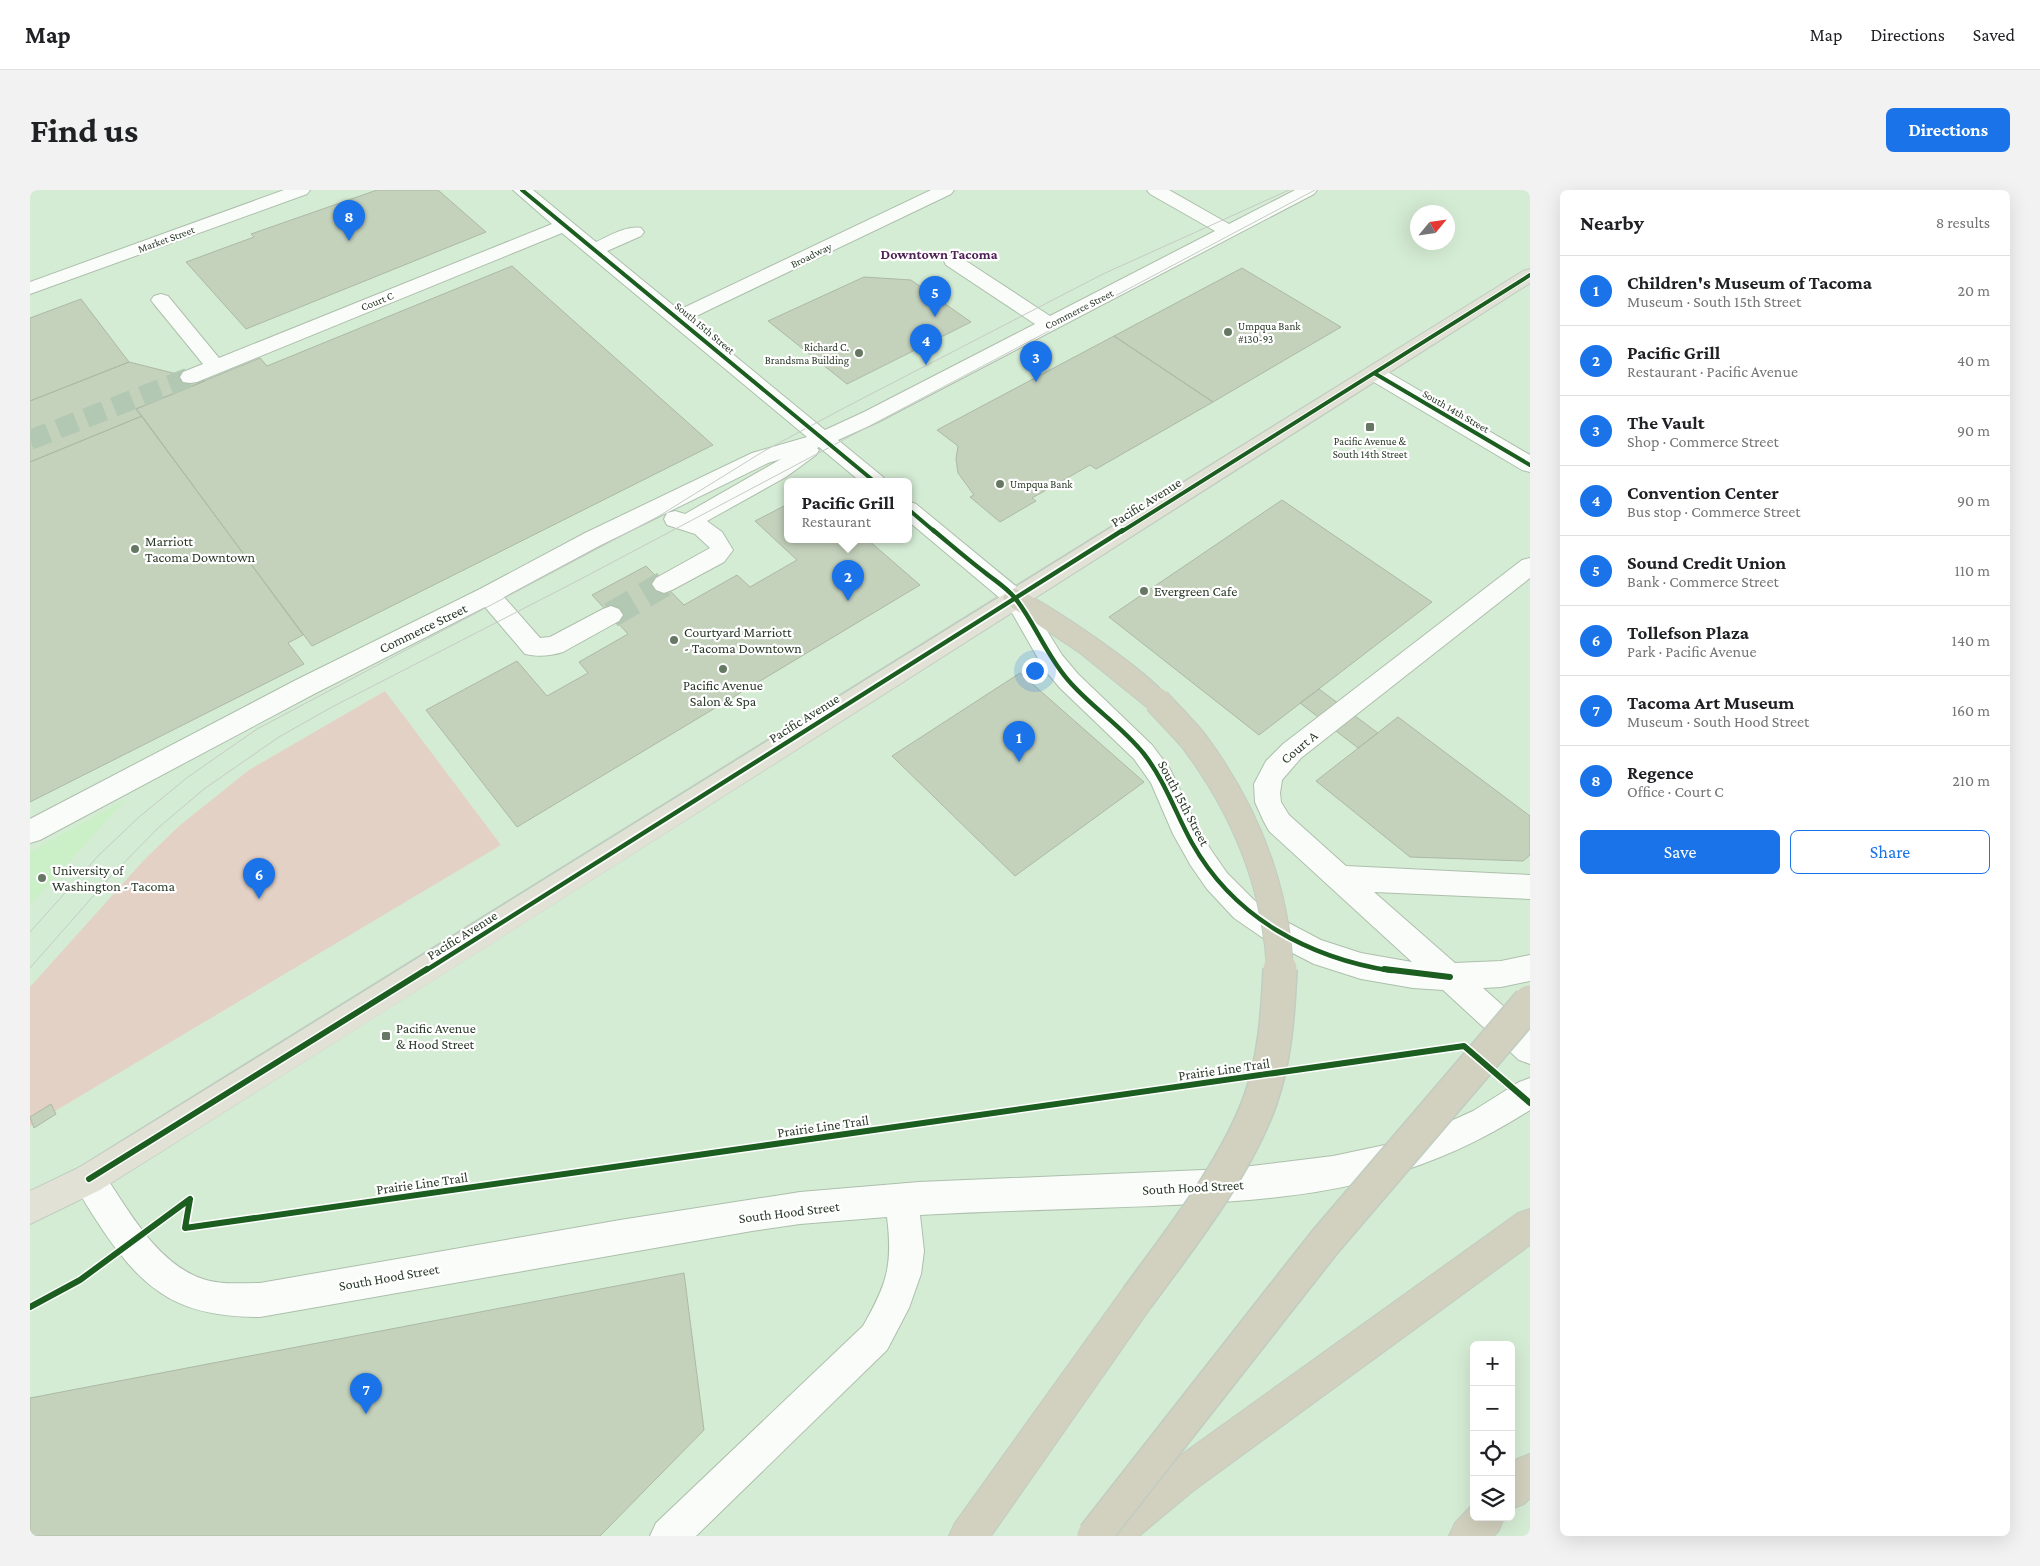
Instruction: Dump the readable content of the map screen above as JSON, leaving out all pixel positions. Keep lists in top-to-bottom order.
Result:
{
  "streets": {
    "main road": ["Pacific Avenue"],
    "street": [
      "Market Street",
      "Broadway",
      "Court C",
      "Commerce Street",
      "South 15th Street",
      "South 14th Street",
      "Court A",
      "South Hood Street"
    ],
    "cycle path": ["Prairie Line Trail"]
  },
  "crossings": [
    ["Broadway", "South 15th Street"],
    ["Court C", "South 15th Street"],
    ["Commerce Street", "South 15th Street"],
    ["South 15th Street", "Pacific Avenue"],
    ["South 15th Street", "Court A"],
    ["South 14th Street", "Pacific Avenue"],
    ["Pacific Avenue", "South Hood Street"]
  ],
  "districts": ["Downtown Tacoma"],
  "places": {
    "other": [
      "Umpqua Bank #130-93",
      "Richard C. Brandsma Building",
      "Umpqua Bank",
      "Marriott Tacoma Downtown",
      "Evergreen Cafe",
      "Courtyard Marriott - Tacoma Downtown",
      "Pacific Avenue Salon & Spa",
      "University of Washington - Tacoma"
    ],
    "transit": ["Pacific Avenue & South 14th Street", "Pacific Avenue & Hood Street"]
  },
  "north": "top right",
  "page": {
    "header": "Map",
    "nav": ["Map", "Directions", "Saved"],
    "buttons": [
      "Directions",
      ["Save", "Share"]
    ],
    "title": "Find us",
    "heading": ["Nearby", "8 results"],
    "pins": [
      "8",
      "5",
      "4",
      "3",
      "2",
      "1",
      "6",
      "7"
    ],
    "list": [
      {
        "mark": "1",
        "name": "Children's Museum of Tacoma",
        "note": "Museum · South 15th Street",
        "value": "20 m"
      },
      {
        "mark": "2",
        "name": "Pacific Grill",
        "note": "Restaurant · Pacific Avenue",
        "value": "40 m"
      },
      {
        "mark": "3",
        "name": "The Vault",
        "note": "Shop · Commerce Street",
        "value": "90 m"
      },
      {
        "mark": "4",
        "name": "Convention Center",
        "note": "Bus stop · Commerce Street",
        "value": "90 m"
      },
      {
        "mark": "5",
        "name": "Sound Credit Union",
        "note": "Bank · Commerce Street",
        "value": "110 m"
      },
      {
        "mark": "6",
        "name": "Tollefson Plaza",
        "note": "Park · Pacific Avenue",
        "value": "140 m"
      },
      {
        "mark": "7",
        "name": "Tacoma Art Museum",
        "note": "Museum · South Hood Street",
        "value": "160 m"
      },
      {
        "mark": "8",
        "name": "Regence",
        "note": "Office · Court C",
        "value": "210 m"
      }
    ],
    "popup": ["Pacific Grill", "Restaurant"],
    "map_buttons": ["+", "−"]
  }
}
